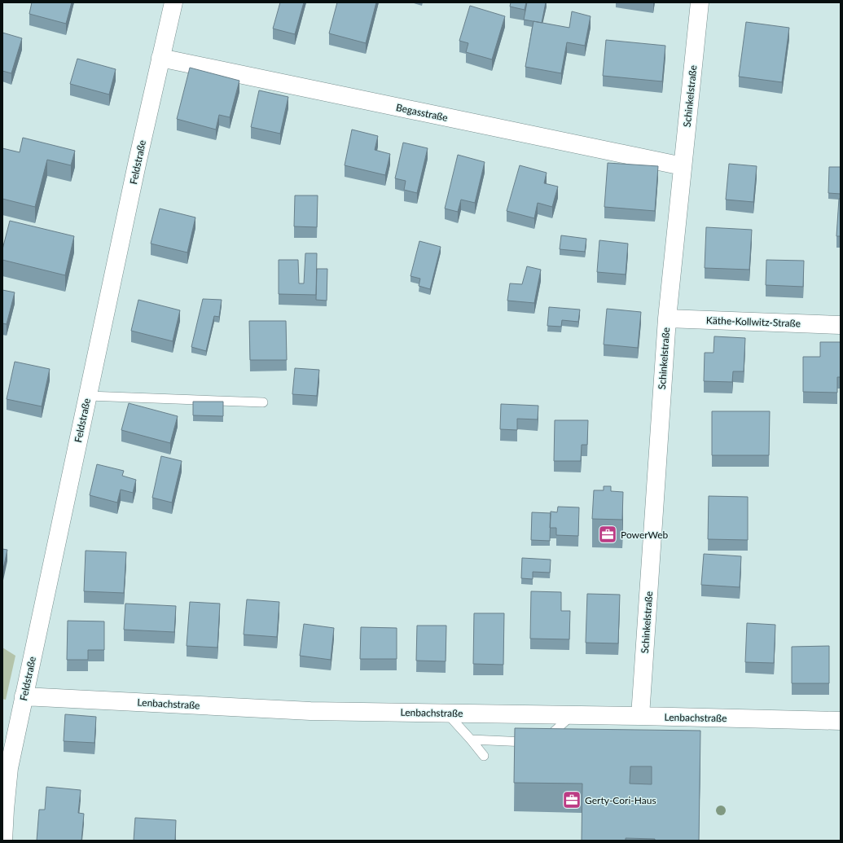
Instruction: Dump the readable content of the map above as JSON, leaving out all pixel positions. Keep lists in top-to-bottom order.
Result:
{
  "streets": {
    "street": [
      "Schinkelstraße",
      "Begasstraße",
      "Feldstraße",
      "Käthe-Kollwitz-Straße",
      "Lenbachstraße"
    ]
  },
  "crossings": [
    ["Schinkelstraße", "Begasstraße"],
    ["Schinkelstraße", "Käthe-Kollwitz-Straße"],
    ["Schinkelstraße", "Lenbachstraße"],
    ["Begasstraße", "Feldstraße"],
    ["Feldstraße", "Lenbachstraße"]
  ],
  "places": {
    "office": ["PowerWeb", "Gerty-Cori-Haus"]
  }
}
